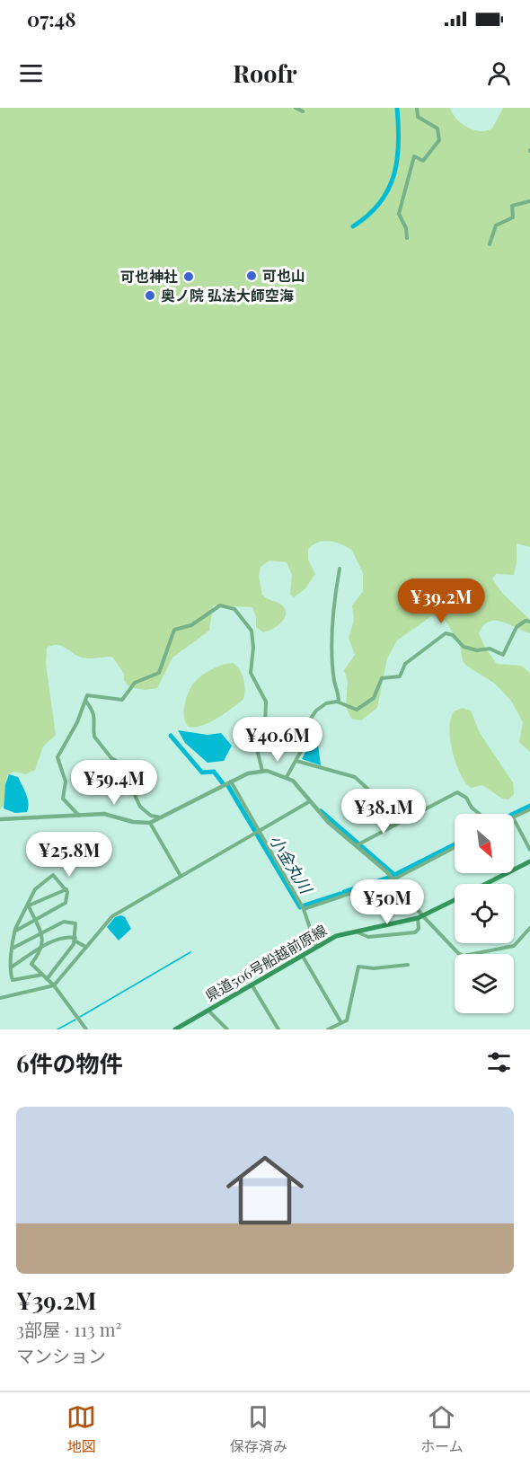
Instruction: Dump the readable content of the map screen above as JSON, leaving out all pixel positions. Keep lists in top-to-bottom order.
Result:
{
  "streets": {
    "main road": ["県道506号船越前原線"]
  },
  "water": ["小金丸川"],
  "places": ["可也山", "可也神社", "奥ノ院 弘法大師空海"],
  "north": "bottom right",
  "page": {
    "status": "07:48",
    "header": "Roofr",
    "price": [
      "¥39.2M",
      "¥40.6M",
      "¥59.4M",
      "¥38.1M",
      "¥25.8M",
      "¥50M"
    ],
    "heading": "6件の物件",
    "list": [
      {
        "name": "¥39.2M",
        "note": "3部屋 · 113 m² · マンション"
      }
    ],
    "tabs": ["地図", "保存済み", "ホーム"]
  }
}
